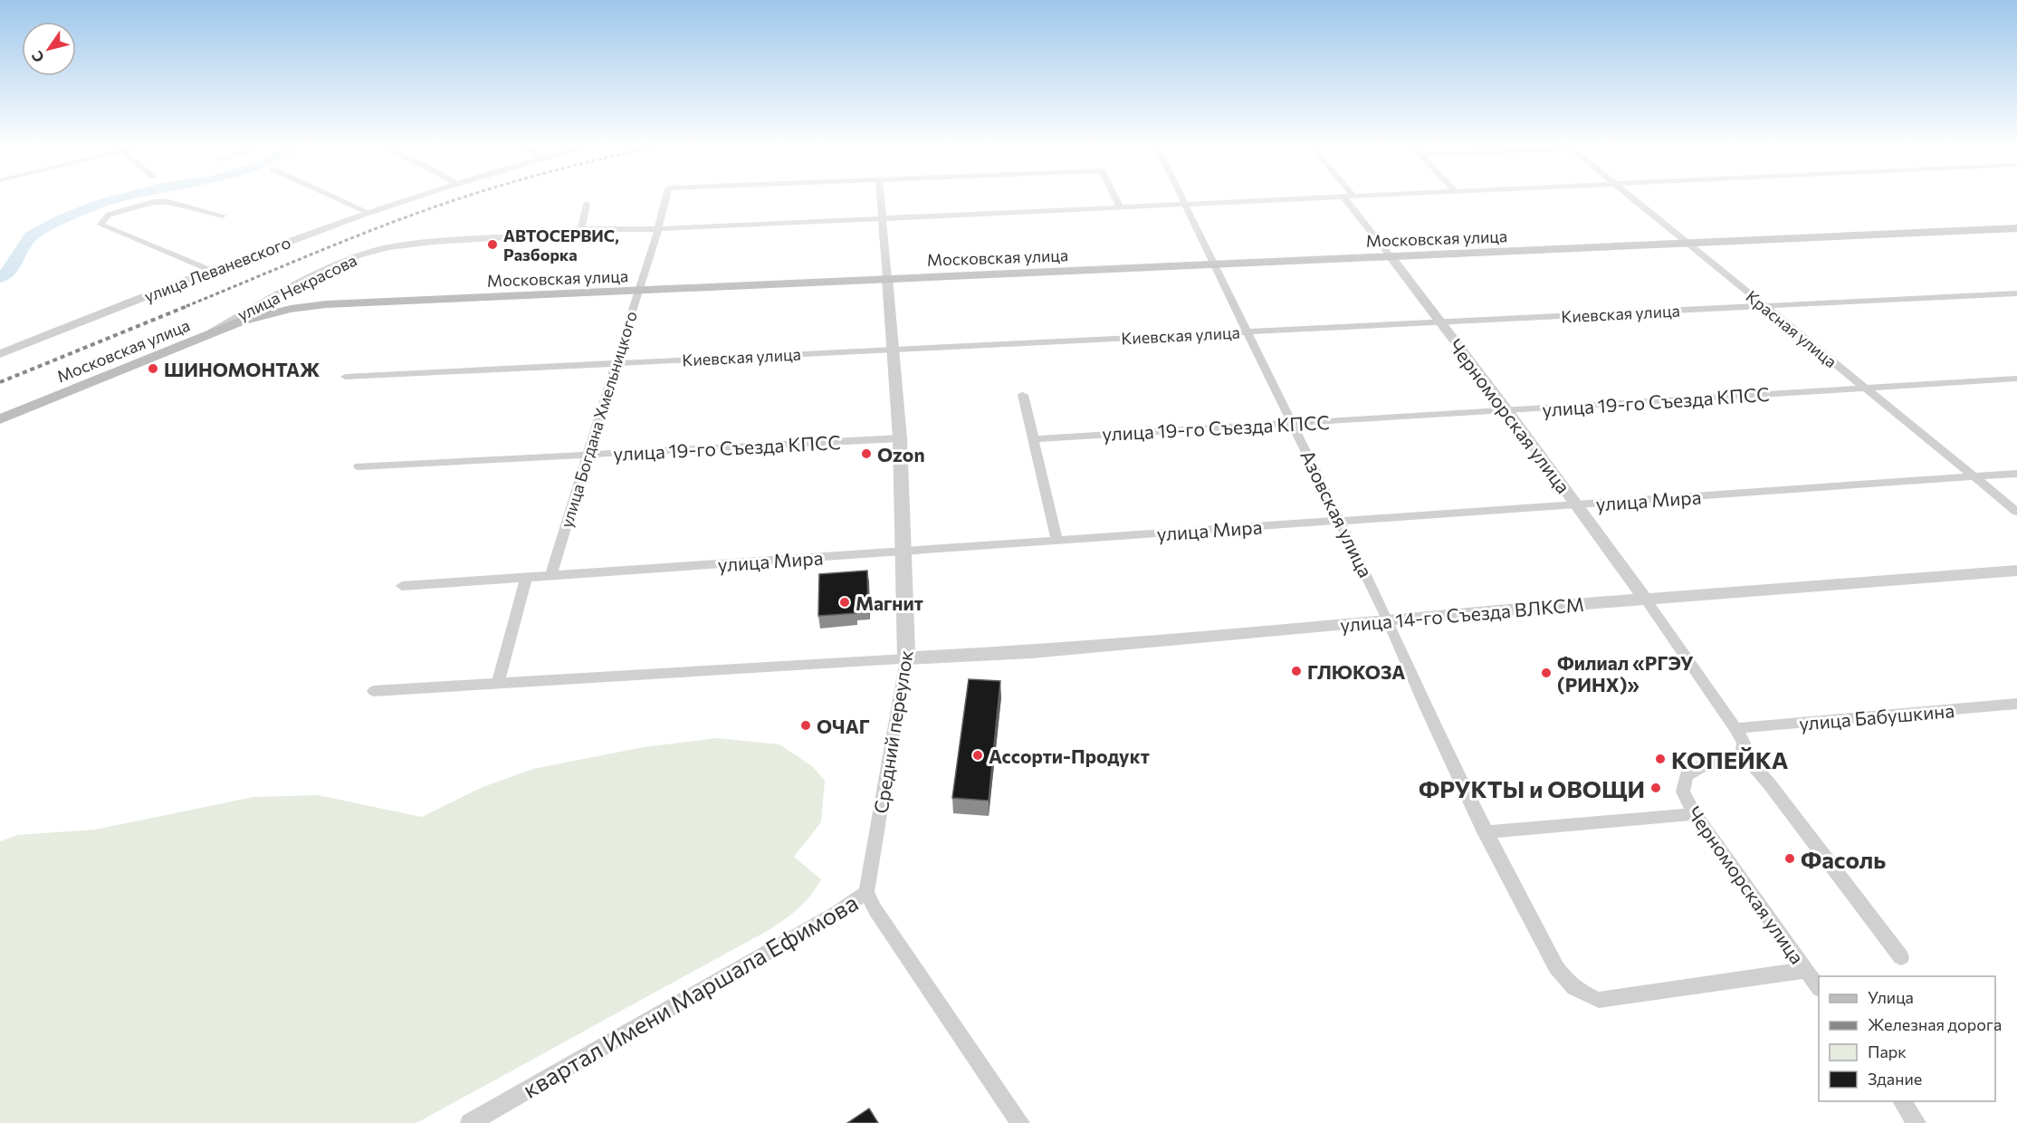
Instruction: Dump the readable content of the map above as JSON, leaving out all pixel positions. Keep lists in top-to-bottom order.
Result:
{
  "streets": {
    "main road": ["Московская улица"],
    "street": [
      "улица Леваневского",
      "улица Некрасова",
      "Киевская улица",
      "Красная улица",
      "улица 19-го Съезда КПСС",
      "Черноморская улица",
      "улица Богдана Хмельницкого",
      "улица Мира",
      "Азовская улица",
      "улица 14-го Съезда ВЛКСМ",
      "улица Бабушкина",
      "Средний переулок",
      "квартал Имени Маршала Ефимова"
    ]
  },
  "crossings": [
    ["Московская улица", "улица Некрасова"],
    ["Московская улица", "Красная улица"],
    ["Московская улица", "Черноморская улица"],
    ["Московская улица", "улица Богдана Хмельницкого"],
    ["Московская улица", "Азовская улица"],
    ["Московская улица", "Средний переулок"],
    ["улица Некрасова", "Черноморская улица"],
    ["улица Некрасова", "улица Богдана Хмельницкого"],
    ["улица Некрасова", "Азовская улица"],
    ["улица Некрасова", "Средний переулок"],
    ["Киевская улица", "Красная улица"],
    ["Киевская улица", "Черноморская улица"],
    ["Киевская улица", "улица Богдана Хмельницкого"],
    ["Киевская улица", "Азовская улица"],
    ["Киевская улица", "Средний переулок"],
    ["Красная улица", "улица 19-го Съезда КПСС"],
    ["Красная улица", "улица Мира"],
    ["улица 19-го Съезда КПСС", "Черноморская улица"],
    ["улица 19-го Съезда КПСС", "улица Богдана Хмельницкого"],
    ["улица 19-го Съезда КПСС", "Азовская улица"],
    ["улица 19-го Съезда КПСС", "Средний переулок"],
    ["Черноморская улица", "улица Мира"],
    ["Черноморская улица", "Азовская улица"],
    ["Черноморская улица", "улица 14-го Съезда ВЛКСМ"],
    ["Черноморская улица", "улица Бабушкина"],
    ["улица Богдана Хмельницкого", "улица Мира"],
    ["улица Мира", "Азовская улица"],
    ["улица Мира", "Средний переулок"],
    ["Азовская улица", "улица 14-го Съезда ВЛКСМ"],
    ["улица 14-го Съезда ВЛКСМ", "Средний переулок"],
    ["Средний переулок", "квартал Имени Маршала Ефимова"]
  ],
  "places": [
    "АВТОСЕРВИС, Разборка",
    "ШИНОМОНТАЖ",
    "Ozon",
    "Магнит",
    "ГЛЮКОЗА",
    "Филиал «РГЭУ (РИНХ)»",
    "ОЧАГ",
    "Ассорти-Продукт",
    "КОПЕЙКА",
    "ФРУКТЫ и ОВОЩИ",
    "Фасоль"
  ],
  "legend": [
    "Улица",
    "Железная дорога",
    "Парк",
    "Здание"
  ],
  "north": "bottom left"
}
